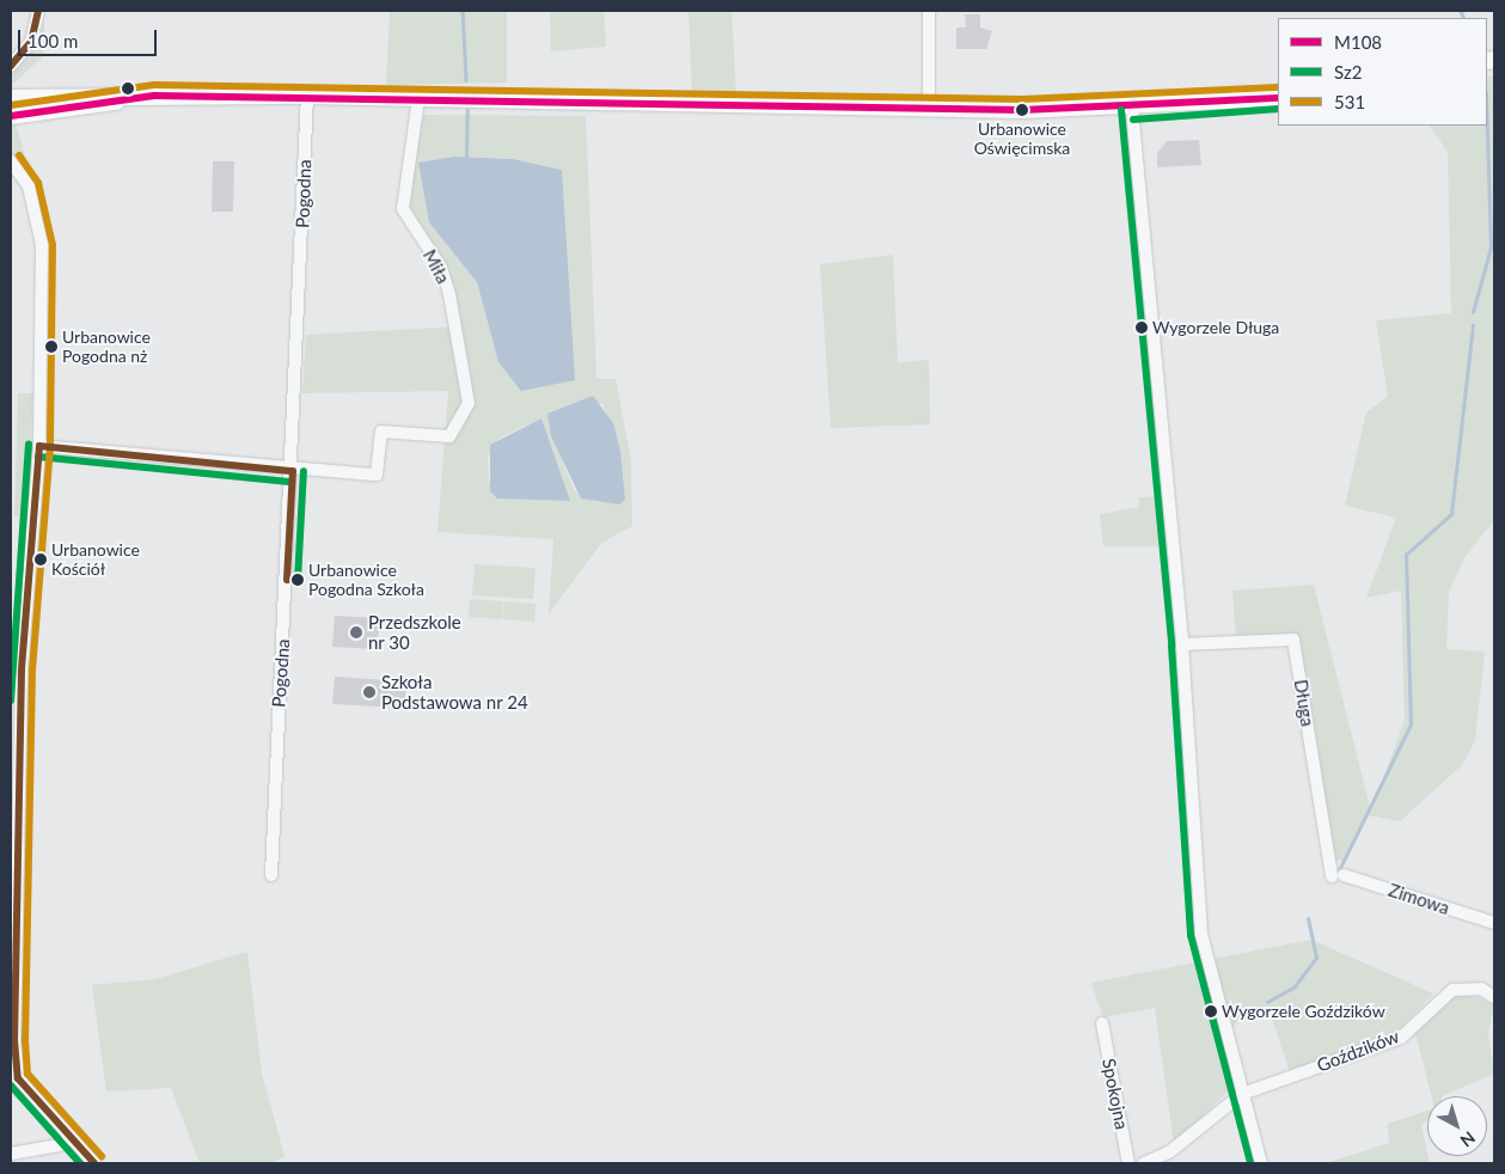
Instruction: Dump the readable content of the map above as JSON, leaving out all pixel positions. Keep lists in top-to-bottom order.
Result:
{
  "streets": {
    "street": [
      "Pogodna",
      "Miła",
      "Długa",
      "Zimowa",
      "Goździków",
      "Spokojna"
    ]
  },
  "crossings": [
    ["Pogodna", "Miła"],
    ["Długa", "Zimowa"]
  ],
  "places": [
    "Urbanowice Oświęcimska",
    "Wygorzele Długa",
    "Urbanowice Pogodna nż",
    "Urbanowice Kościół",
    "Urbanowice Pogodna Szkoła",
    "Przedszkole nr 30",
    "Szkoła Podstawowa nr 24",
    "Wygorzele Goździków"
  ],
  "lines": ["transit line 531", "transit line M108", "transit line Sz2"],
  "legend": ["M108", "Sz2", "531"],
  "scale_bar": "100 m",
  "north": "bottom right"
}
